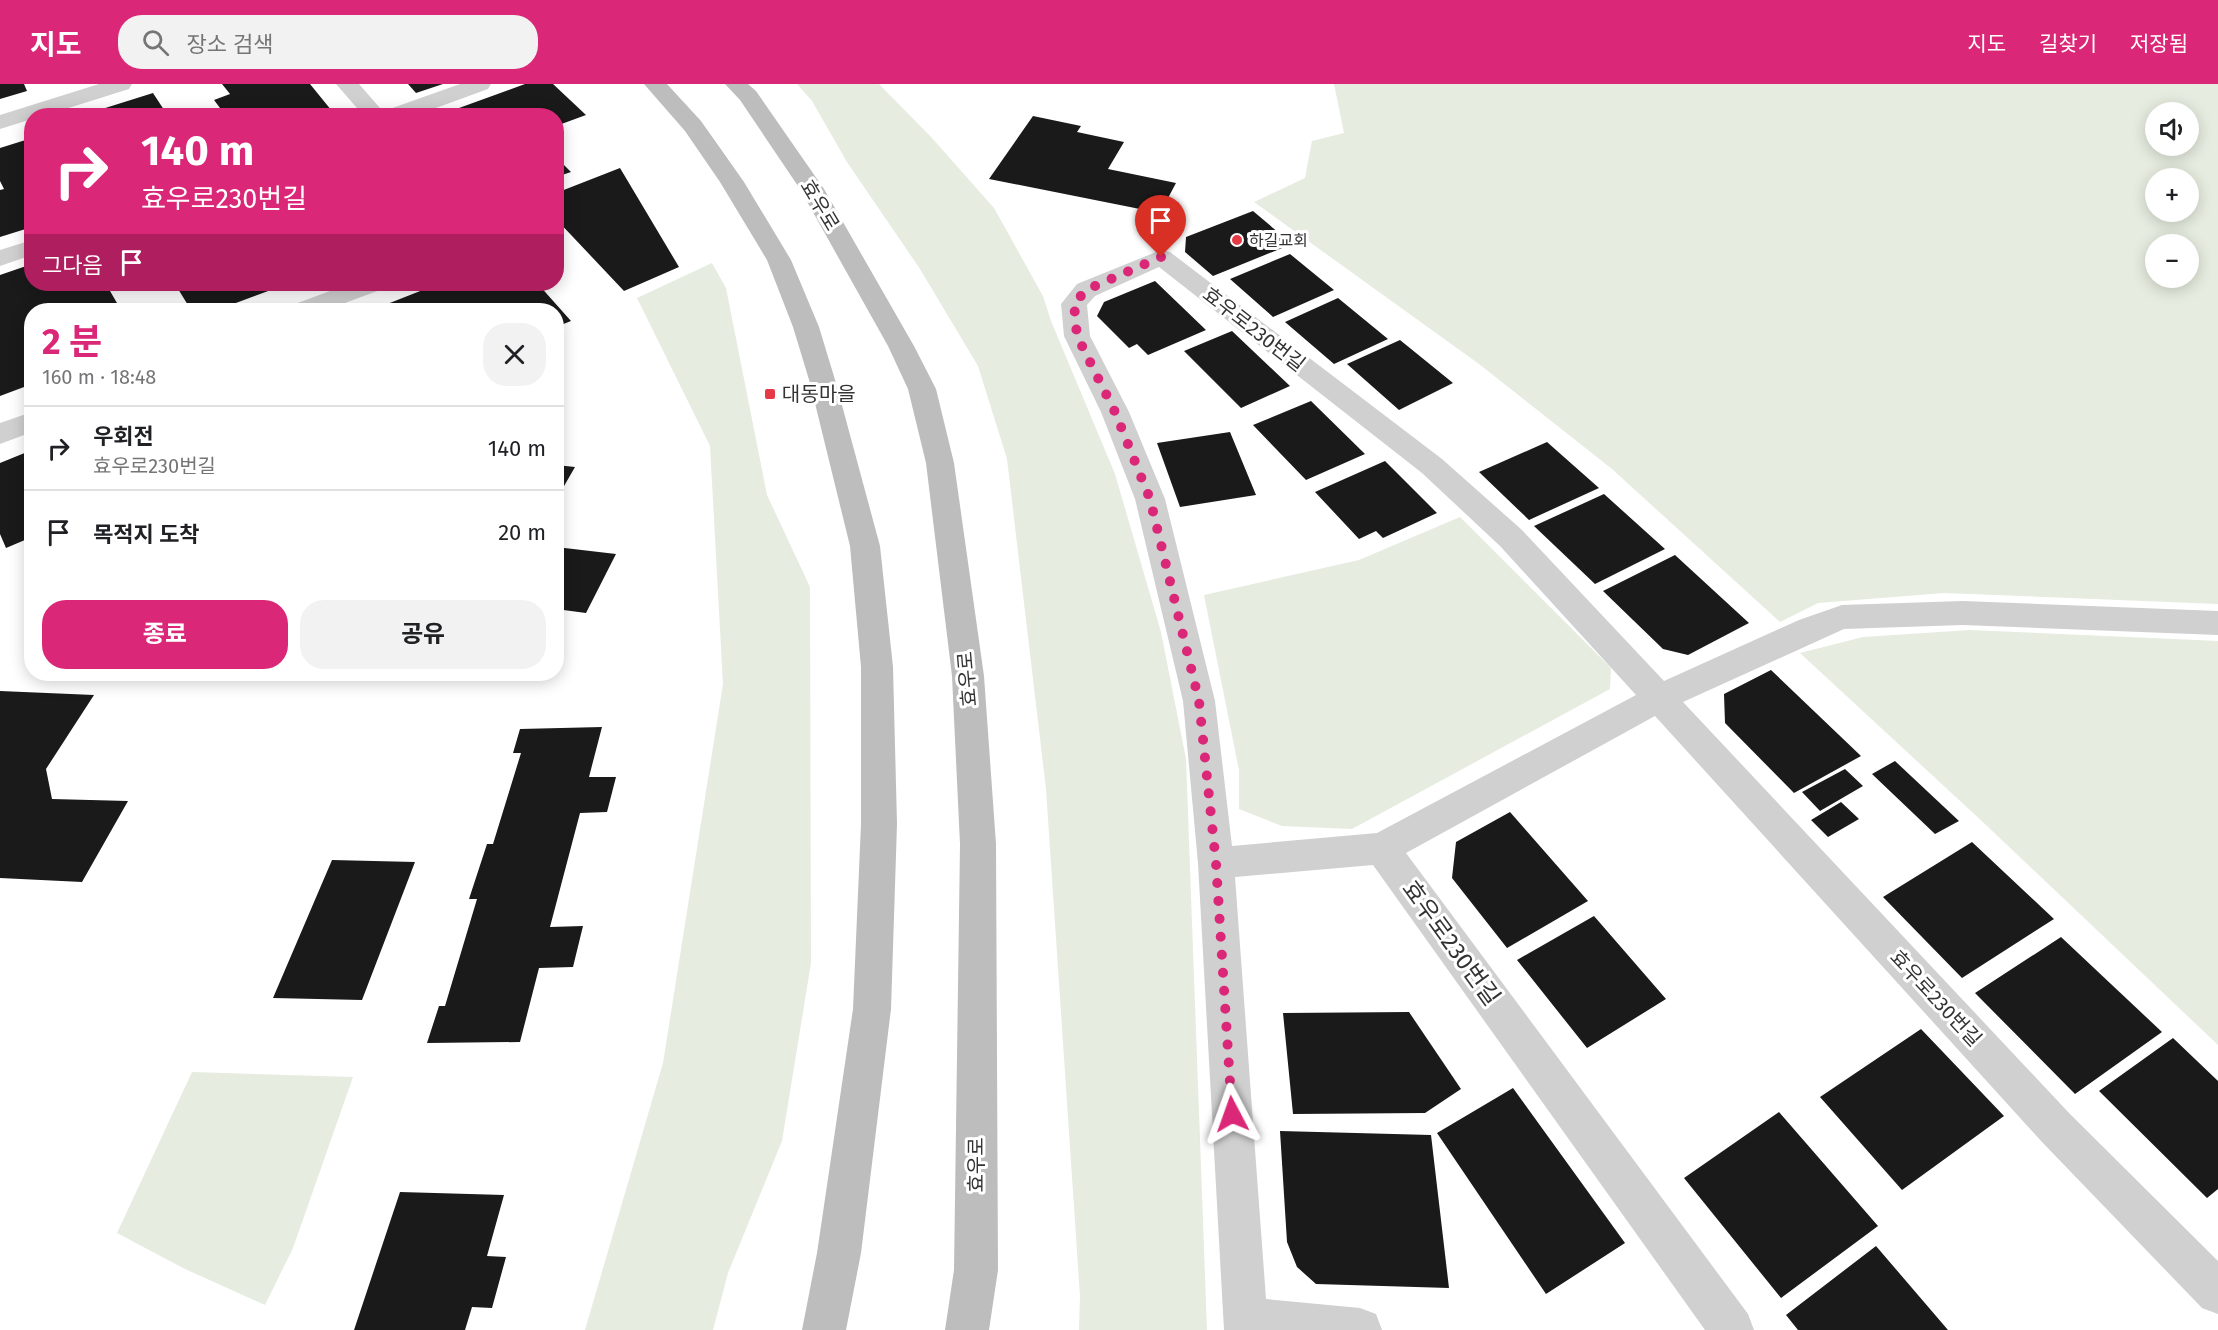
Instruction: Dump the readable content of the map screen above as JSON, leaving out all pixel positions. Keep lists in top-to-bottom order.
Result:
{
  "streets": {
    "main road": ["효우로"],
    "street": ["효우로230번길"]
  },
  "places": {
    "other": ["하길교회"],
    "transit": ["대동마을"]
  },
  "page": {
    "header": "지도",
    "search": "장소 검색",
    "nav": ["지도", "길찾기", "저장됨"],
    "map_buttons": ["+", "−"],
    "turn": ["140 m", "효우로230번길"],
    "then": "그다음",
    "heading": ["2 분", "160 m · 18:48"],
    "list": [
      {
        "name": "우회전",
        "note": "효우로230번길",
        "value": "140 m"
      },
      {
        "name": "목적지 도착",
        "value": "20 m"
      }
    ],
    "buttons": ["종료", "공유"]
  }
}
